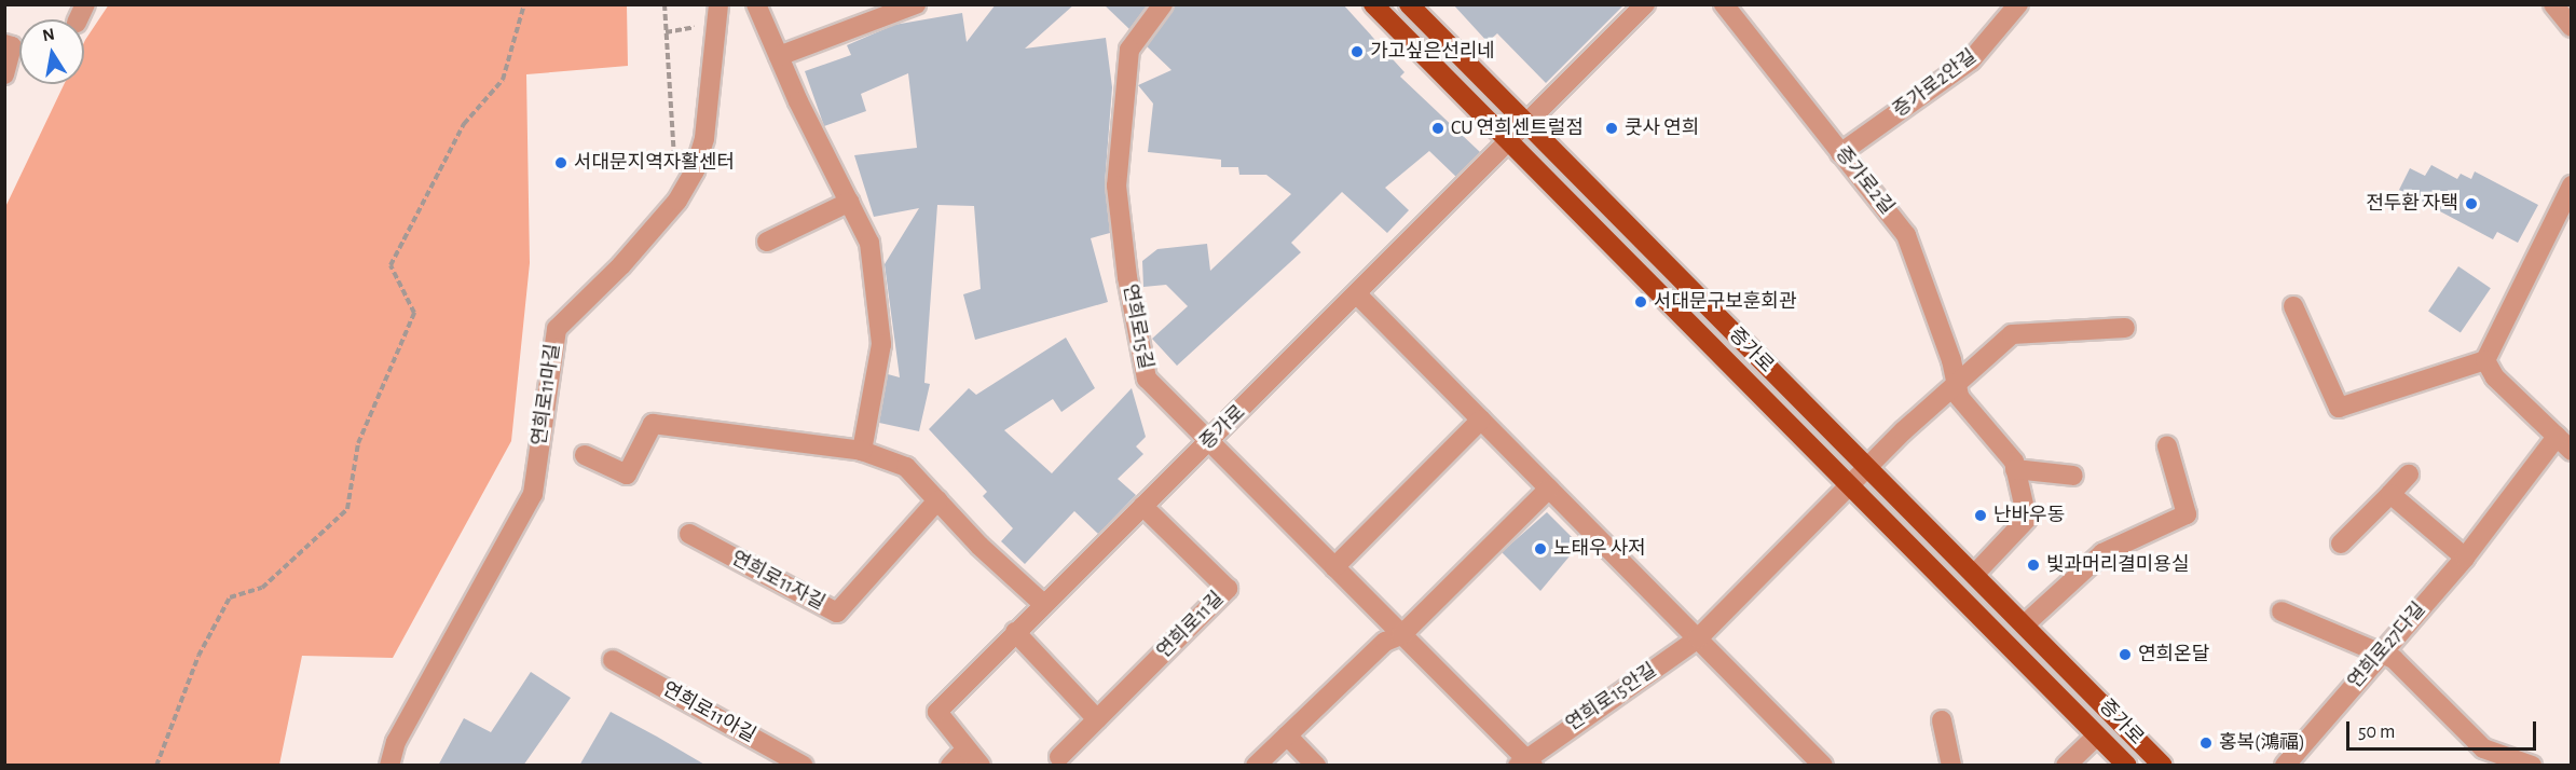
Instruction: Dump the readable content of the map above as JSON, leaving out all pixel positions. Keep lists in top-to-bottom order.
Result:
{
  "streets": {
    "main road": ["증가로"],
    "street": [
      "증가로2안길",
      "증가로2길",
      "연희로15길",
      "연희로11마길",
      "연희로11자길",
      "연희로11길",
      "연희로27다길",
      "연희로15안길",
      "연희로11아길"
    ]
  },
  "crossings": [
    ["증가로2안길", "증가로2길"],
    ["연희로15길", "증가로"],
    ["연희로15길", "연희로15안길"],
    ["증가로", "연희로11길"]
  ],
  "places": [
    "가고싶은선리네",
    "CU 연희센트럴점",
    "쿳사 연희",
    "서대문지역자활센터",
    "전두환 자택",
    "서대문구보훈회관",
    "난바우동",
    "노태우 사저",
    "빛과머리결미용실",
    "연희온달",
    "홍복(鴻福)"
  ],
  "scale_bar": "50 m",
  "north": "top"
}
